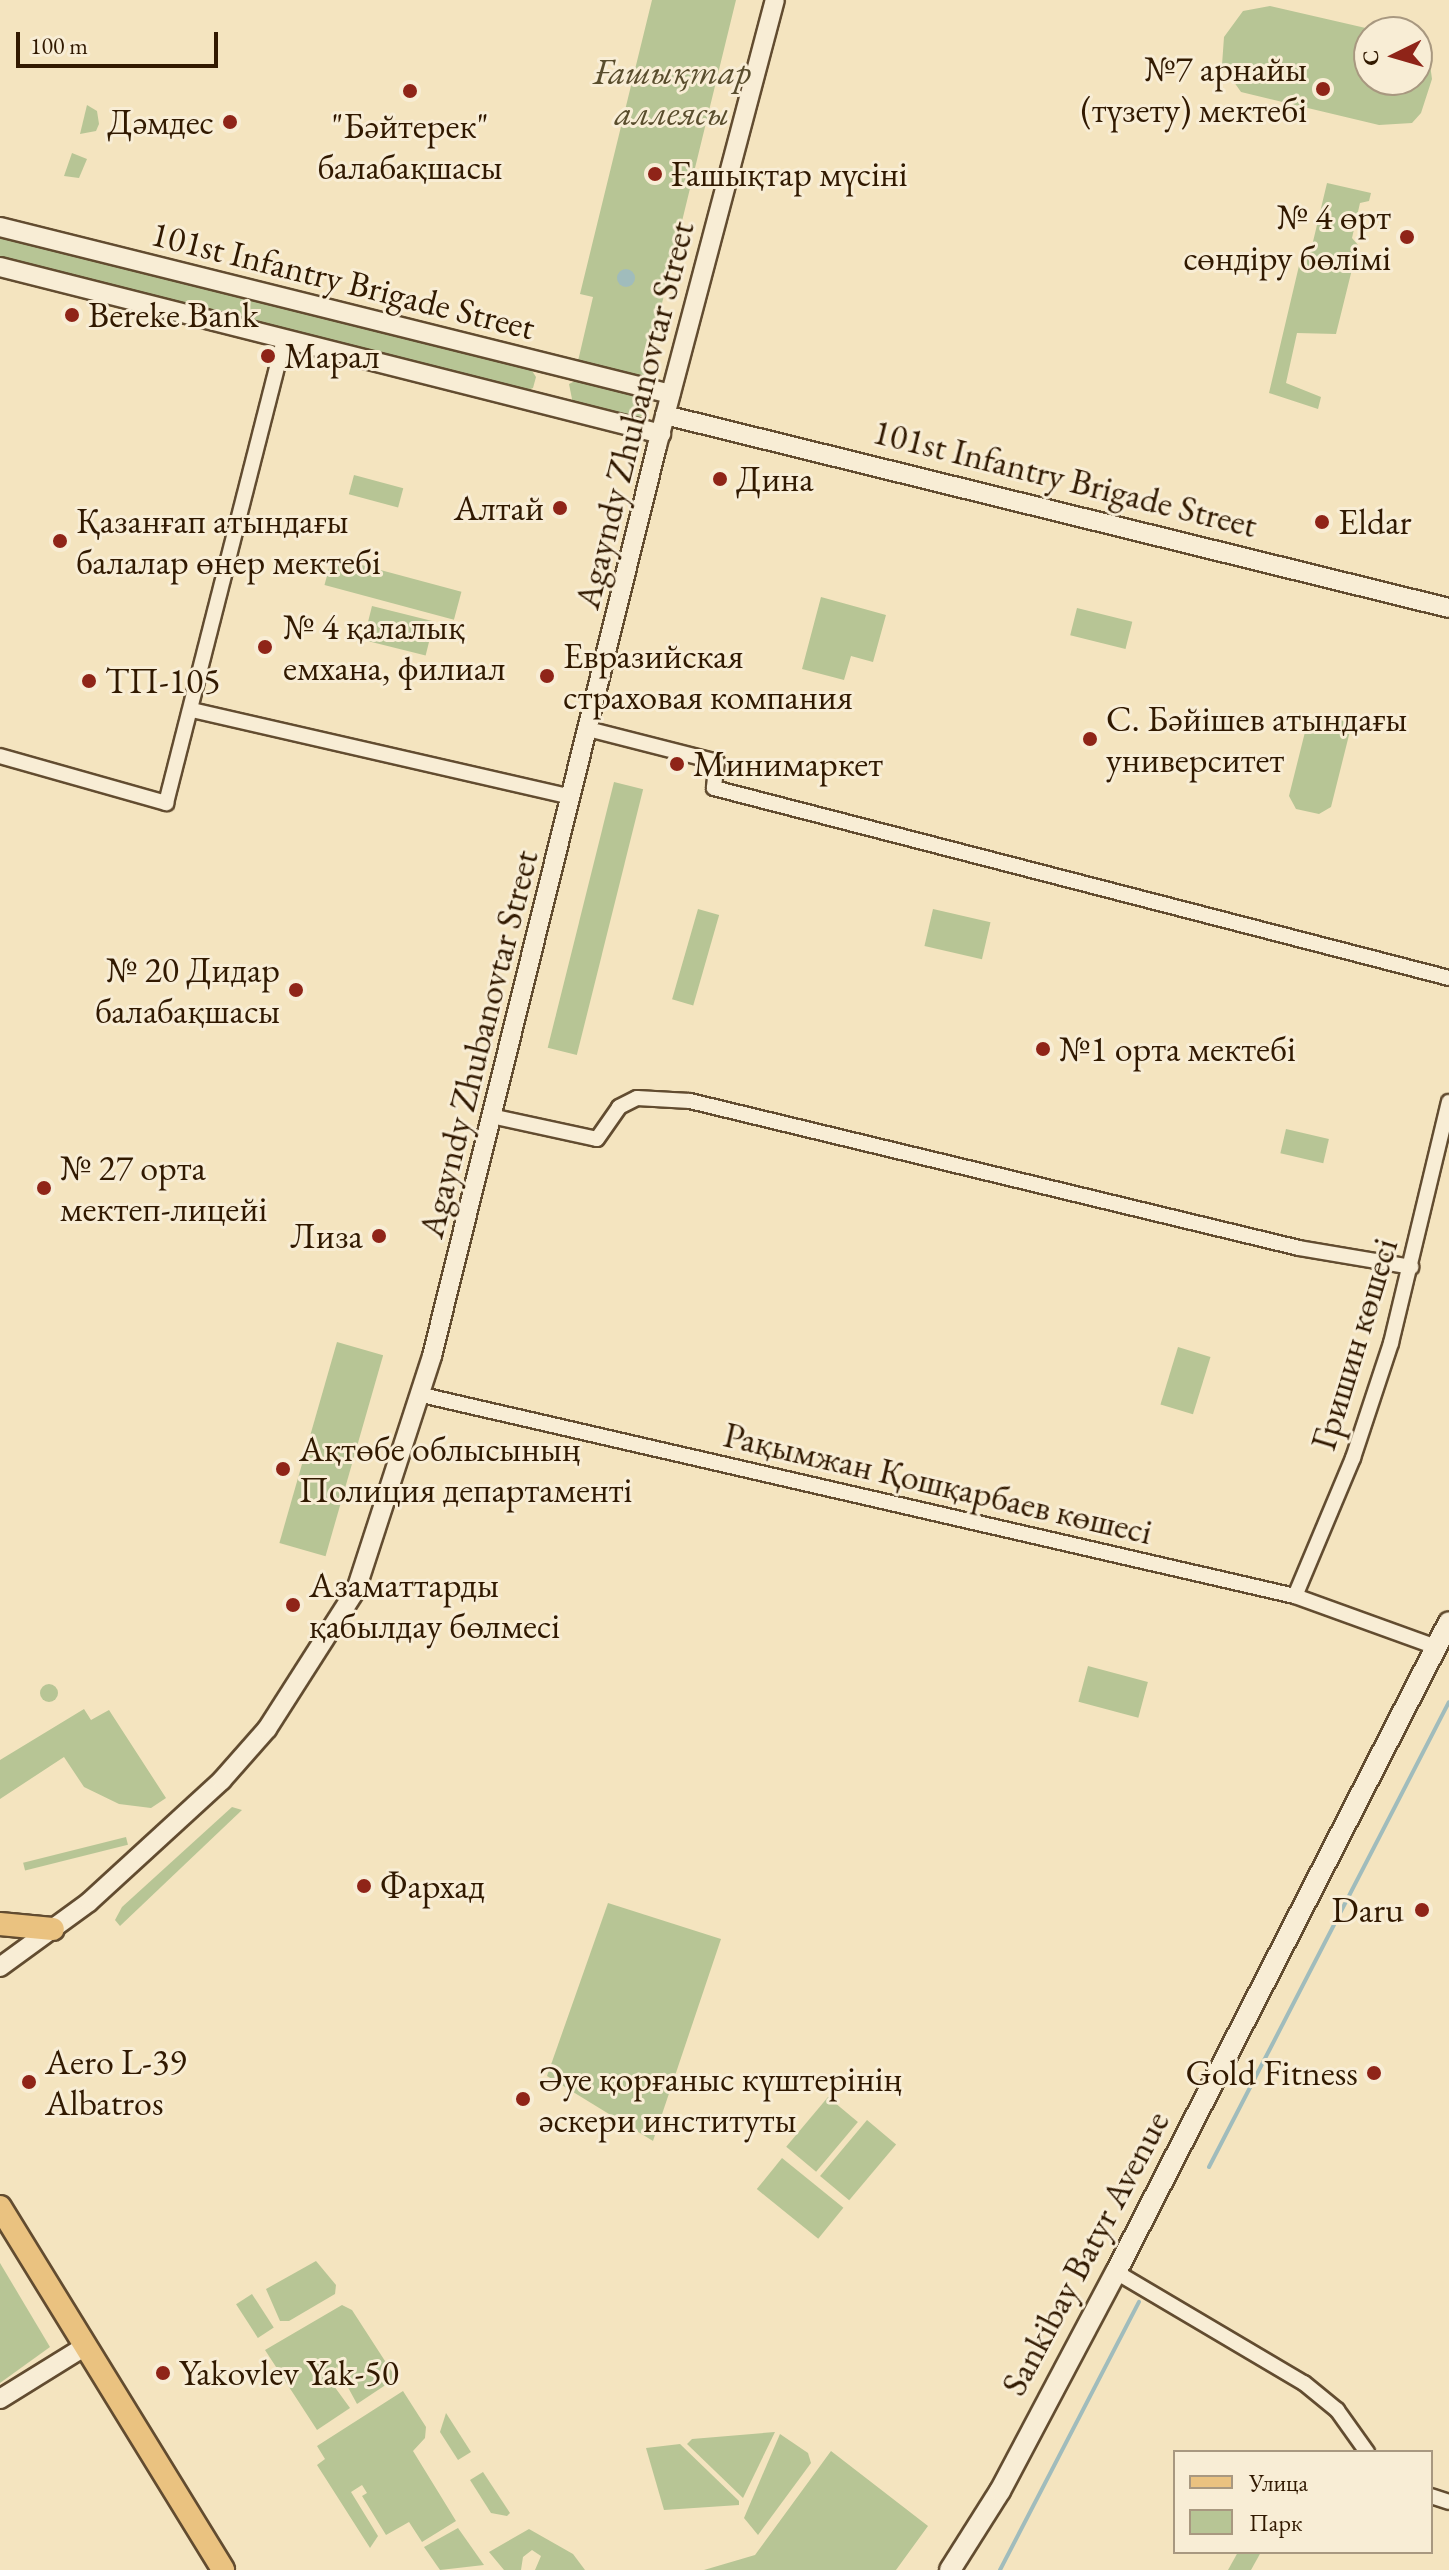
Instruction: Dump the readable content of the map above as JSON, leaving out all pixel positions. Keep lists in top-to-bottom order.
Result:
{
  "streets": {
    "main road": ["Sankibay Batyr Avenue"],
    "street": [
      "101st Infantry Brigade Street",
      "Agayndy Zhubanovtar Street",
      "Гришин көшесі",
      "Рақымжан Қошқарбаев көшесі"
    ]
  },
  "crossings": [
    ["101st Infantry Brigade Street", "Agayndy Zhubanovtar Street"],
    ["Agayndy Zhubanovtar Street", "Рақымжан Қошқарбаев көшесі"],
    ["Гришин көшесі", "Рақымжан Қошқарбаев көшесі"],
    ["Рақымжан Қошқарбаев көшесі", "Sankibay Batyr Avenue"]
  ],
  "parks": ["Ғашықтар аллеясы"],
  "places": [
    "№7 арнайы (түзету) мектебі",
    "\"Бәйтерек\" балабақшасы",
    "Дәмдес",
    "Ғашықтар мүсіні",
    "№ 4 өрт сөндіру бөлімі",
    "Bereke Bank",
    "Марал",
    "Дина",
    "Алтай",
    "Eldar",
    "Қазанғап атындағы балалар өнер мектебі",
    "№ 4 қалалық емхана, филиал",
    "Евразийская страховая компания",
    "ТП-105",
    "С. Бәйішев атындағы университет",
    "Минимаркет",
    "№ 20 Дидар балабақшасы",
    "№1 орта мектебі",
    "№ 27 орта мектеп-лицейі",
    "Лиза",
    "Ақтөбе облысының Полиция департаменті",
    "Азаматтарды қабылдау бөлмесі",
    "Фархад",
    "Daru",
    "Gold Fitness",
    "Aero L-39 Albatros",
    "Әуе қорғаныс күштерінің әскери институты",
    "Yakovlev Yak-50"
  ],
  "legend": ["Улица", "Парк"],
  "scale_bar": "100 m",
  "north": "left"
}
